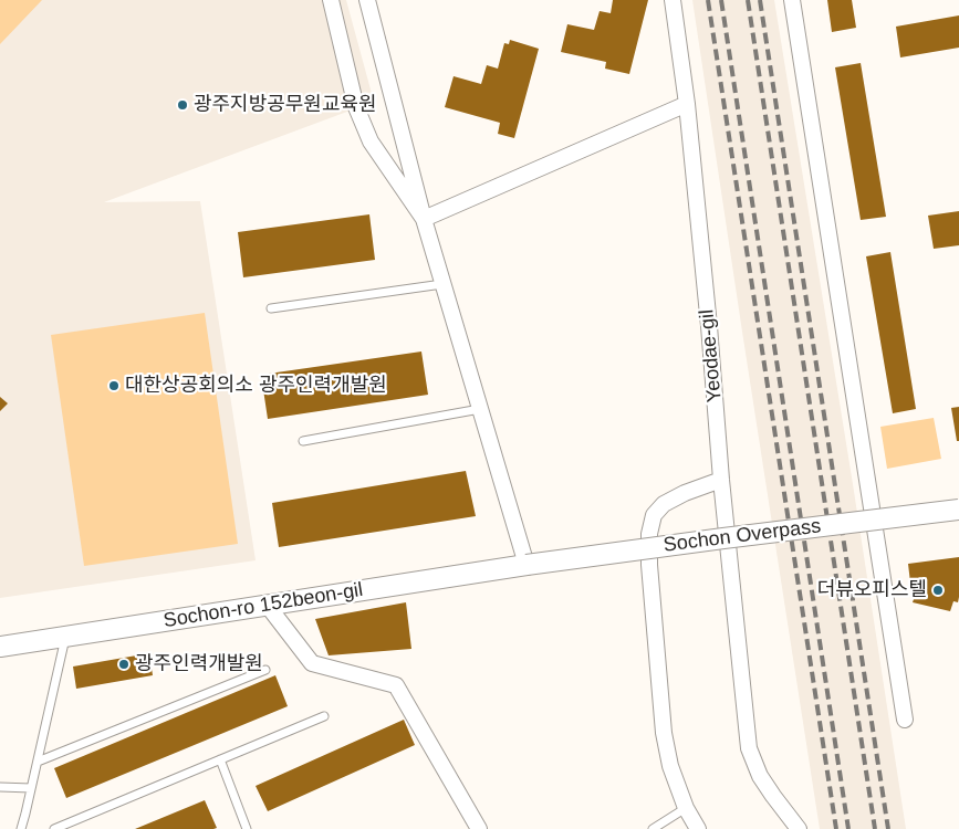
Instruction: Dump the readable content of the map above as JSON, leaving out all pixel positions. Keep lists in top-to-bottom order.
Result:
{
  "streets": {
    "street": ["Yeodae-gil", "Sochon Overpass", "Sochon-ro 152beon-gil"]
  },
  "crossings": [
    ["Sochon Overpass", "Sochon-ro 152beon-gil"]
  ],
  "places": [
    "광주지방공무원교육원",
    "대한상공회의소 광주인력개발원",
    "더뷰오피스텔",
    "광주인력개발원"
  ]
}
